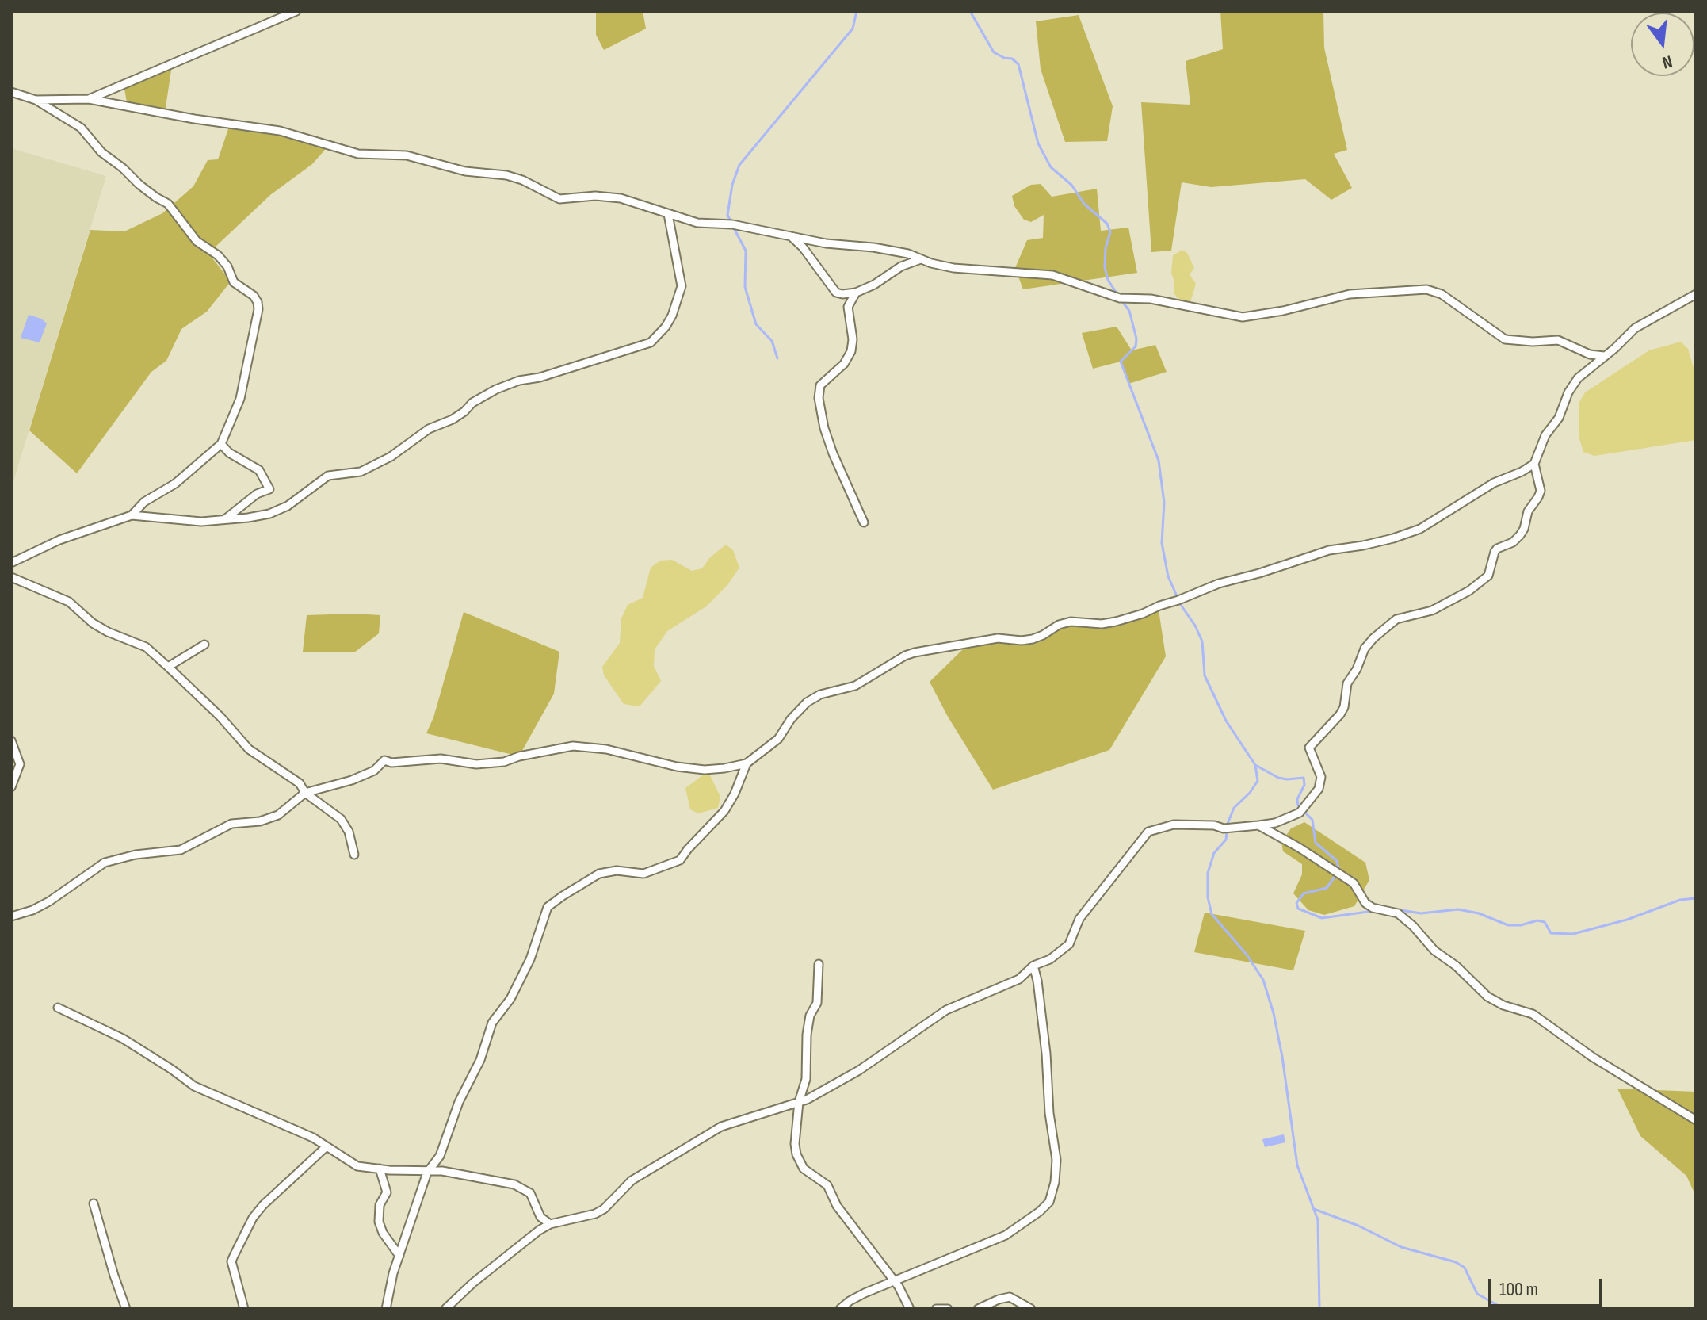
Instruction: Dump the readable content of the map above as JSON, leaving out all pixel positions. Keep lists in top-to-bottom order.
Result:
{
  "scale_bar": "100 m",
  "north": "bottom"
}
